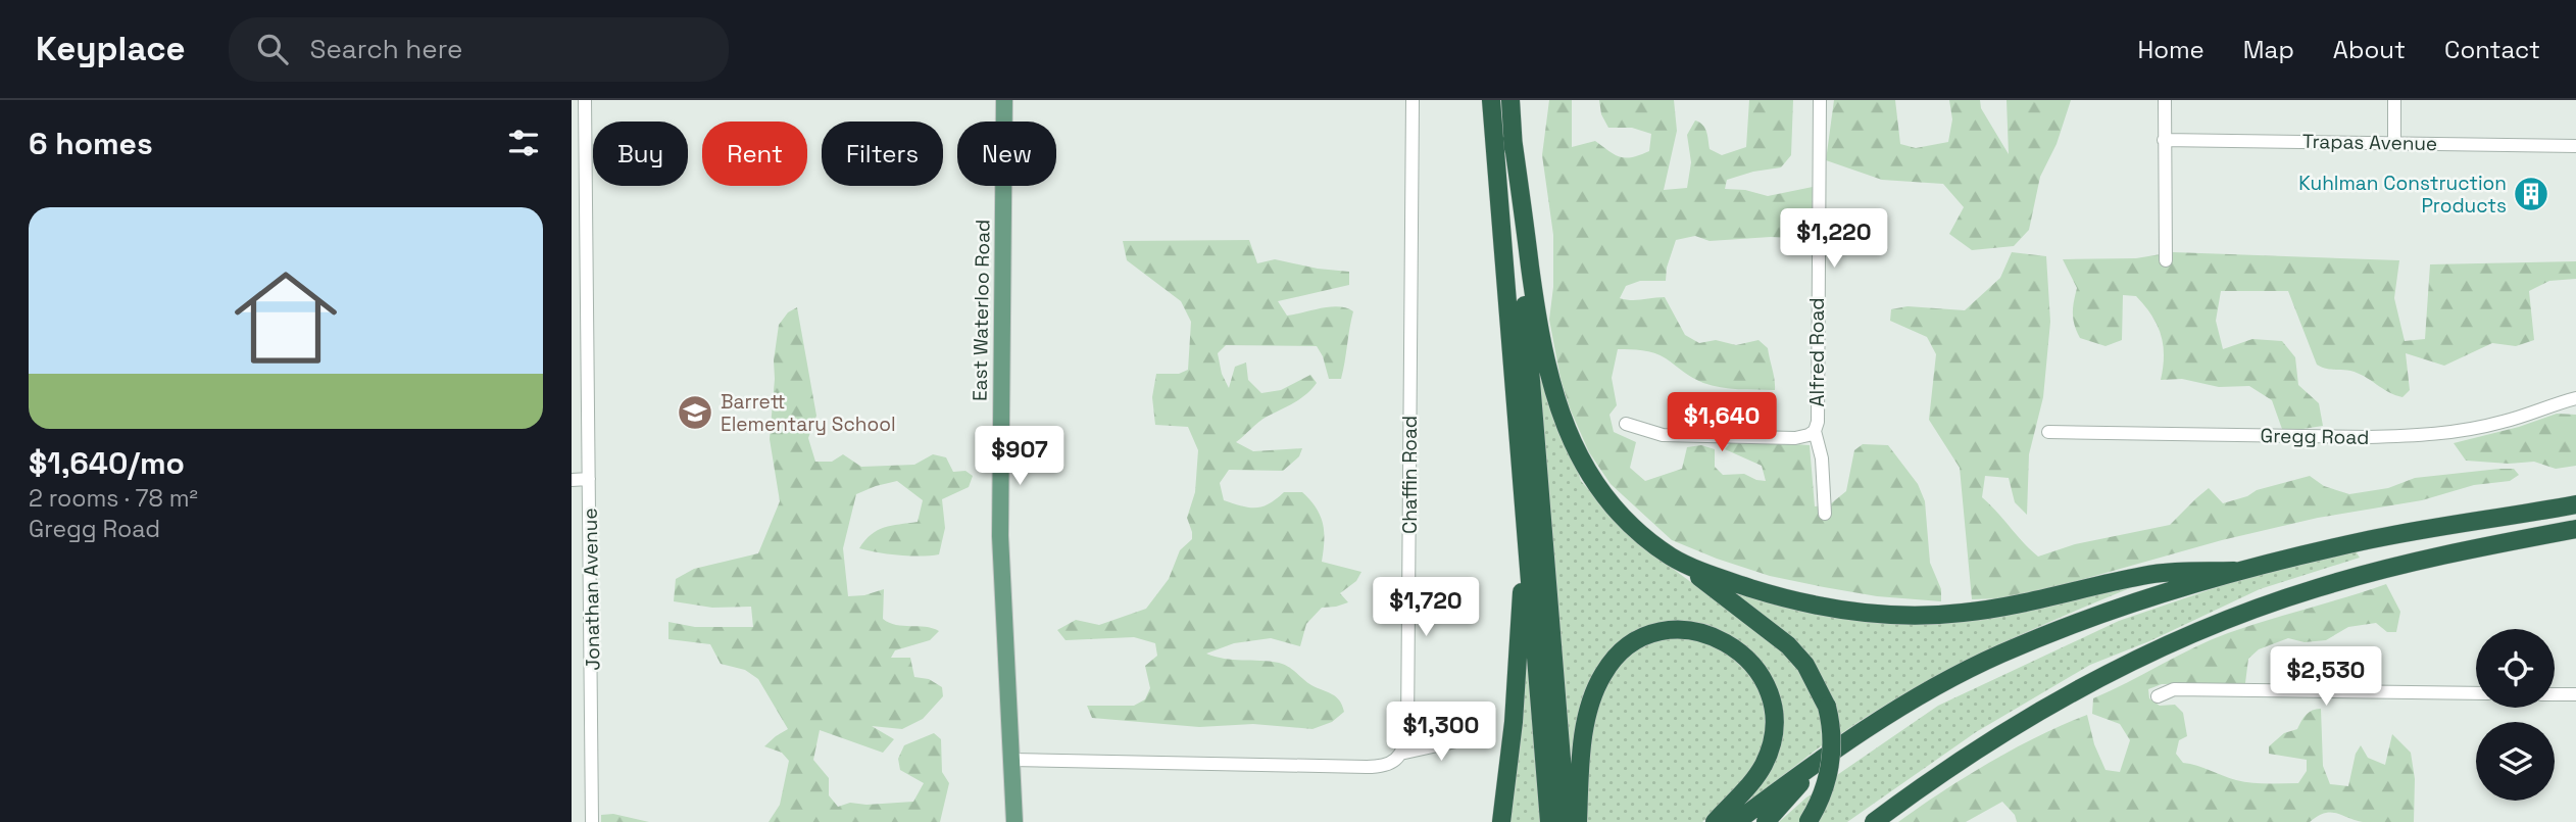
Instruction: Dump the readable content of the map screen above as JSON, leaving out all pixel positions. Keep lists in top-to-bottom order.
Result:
{
  "streets": {
    "main road": ["East Waterloo Road"],
    "street": [
      "Trapas Avenue",
      "Alfred Road",
      "Gregg Road",
      "Chaffin Road",
      "Jonathan Avenue"
    ]
  },
  "places": {
    "building": ["Kuhlman Construction Products"],
    "school or university": ["Barrett Elementary School"]
  },
  "page": {
    "header": "Keyplace",
    "search": "Search here",
    "nav": [
      "Home",
      "Map",
      "About",
      "Contact"
    ],
    "heading": "6 homes",
    "chip": [
      "Buy",
      "Rent",
      "Filters",
      "New"
    ],
    "list": [
      {
        "name": "$1,640/mo",
        "note": "2 rooms · 78 m² · Gregg Road"
      }
    ],
    "price": [
      "$1,220",
      "$1,640",
      "$907",
      "$1,720",
      "$2,530",
      "$1,300"
    ]
  }
}
